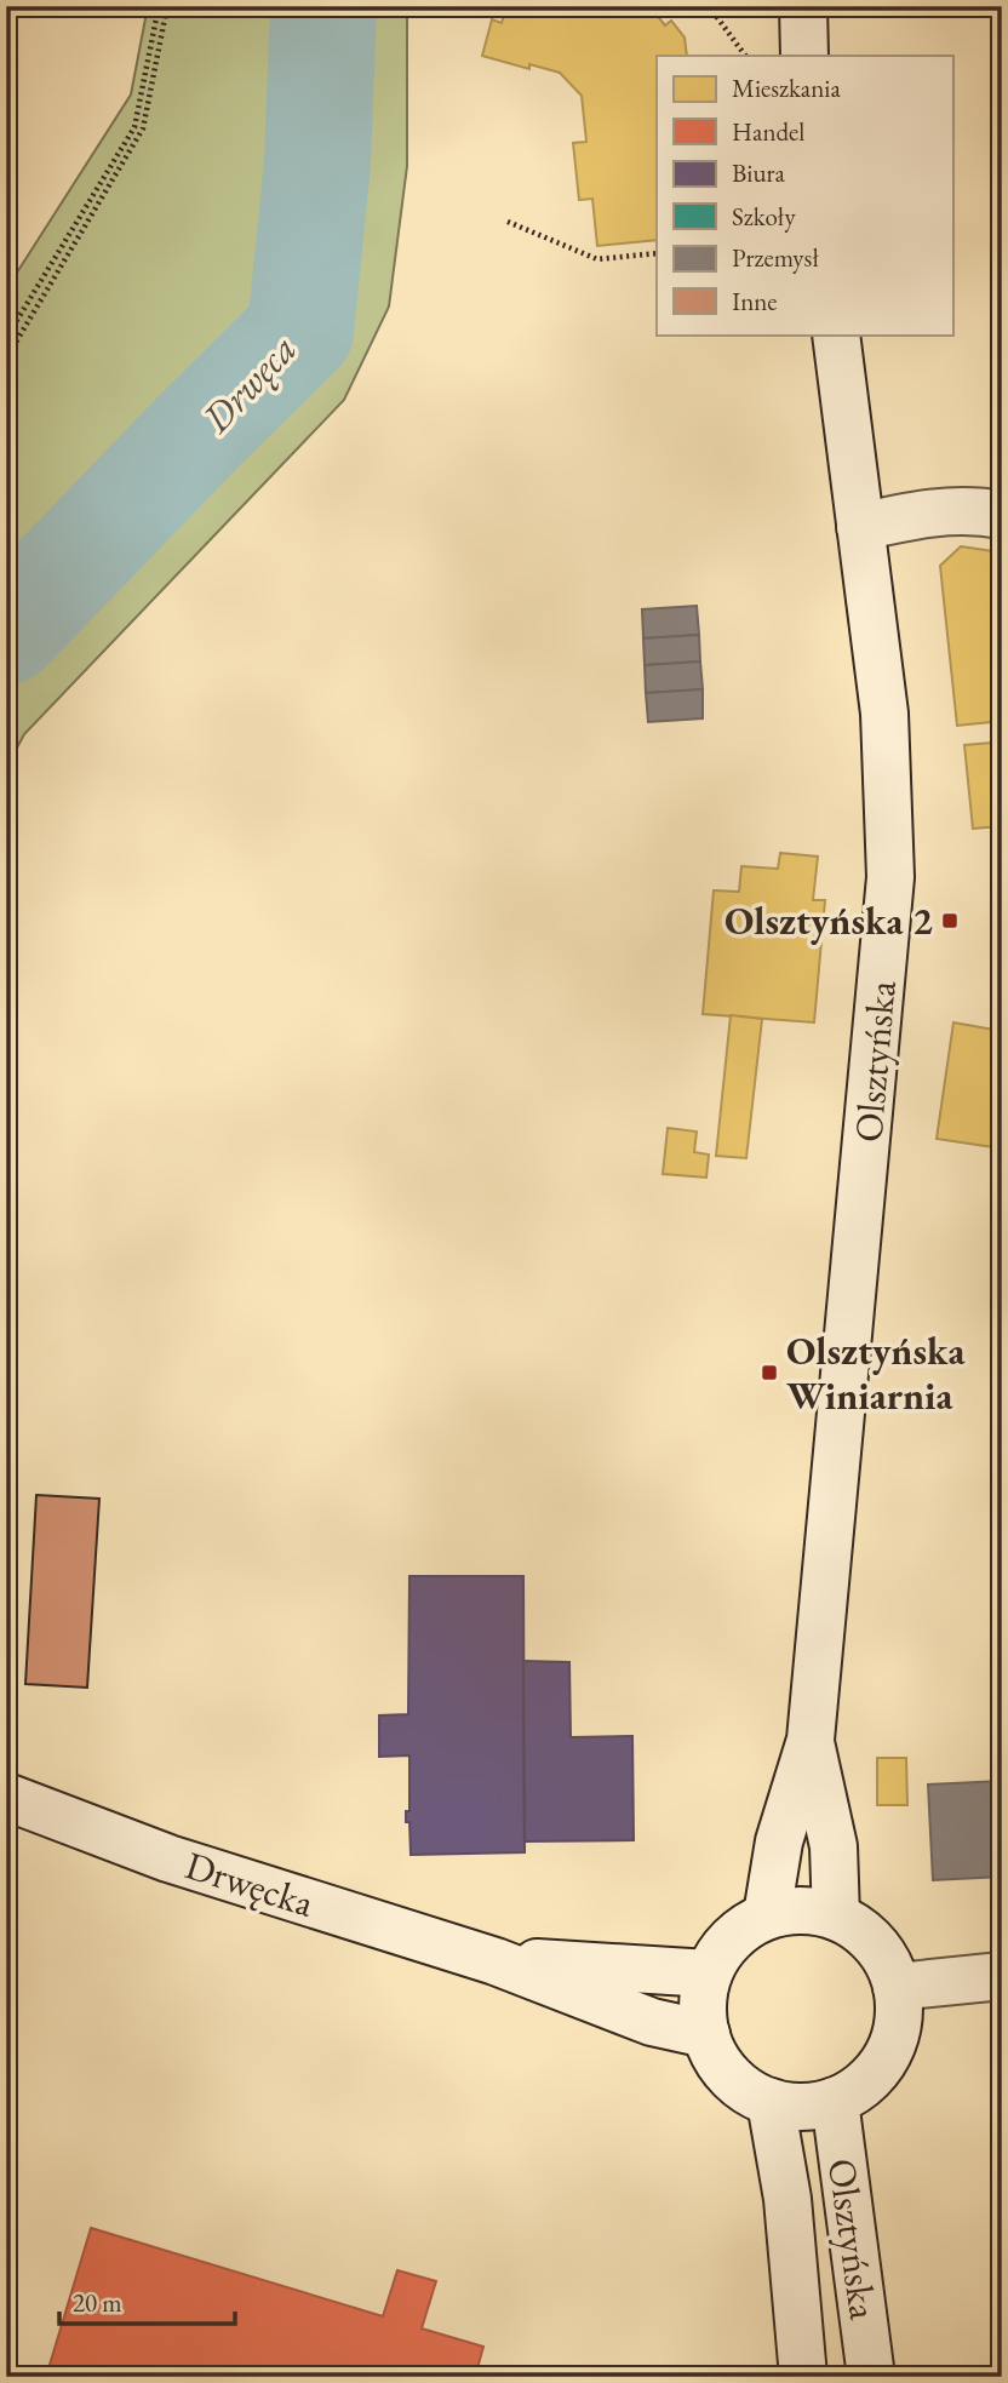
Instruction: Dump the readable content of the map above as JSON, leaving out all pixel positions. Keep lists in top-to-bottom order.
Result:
{
  "streets": {
    "street": ["Olsztyńska", "Drwęcka"]
  },
  "crossings": [
    ["Olsztyńska", "Drwęcka"]
  ],
  "water": ["Drwęca"],
  "places": {
    "transit": ["Olsztyńska 2", "Olsztyńska Winiarnia"]
  },
  "legend": [
    "Mieszkania",
    "Handel",
    "Biura",
    "Szkoły",
    "Przemysł",
    "Inne"
  ],
  "scale_bar": "20 m"
}
